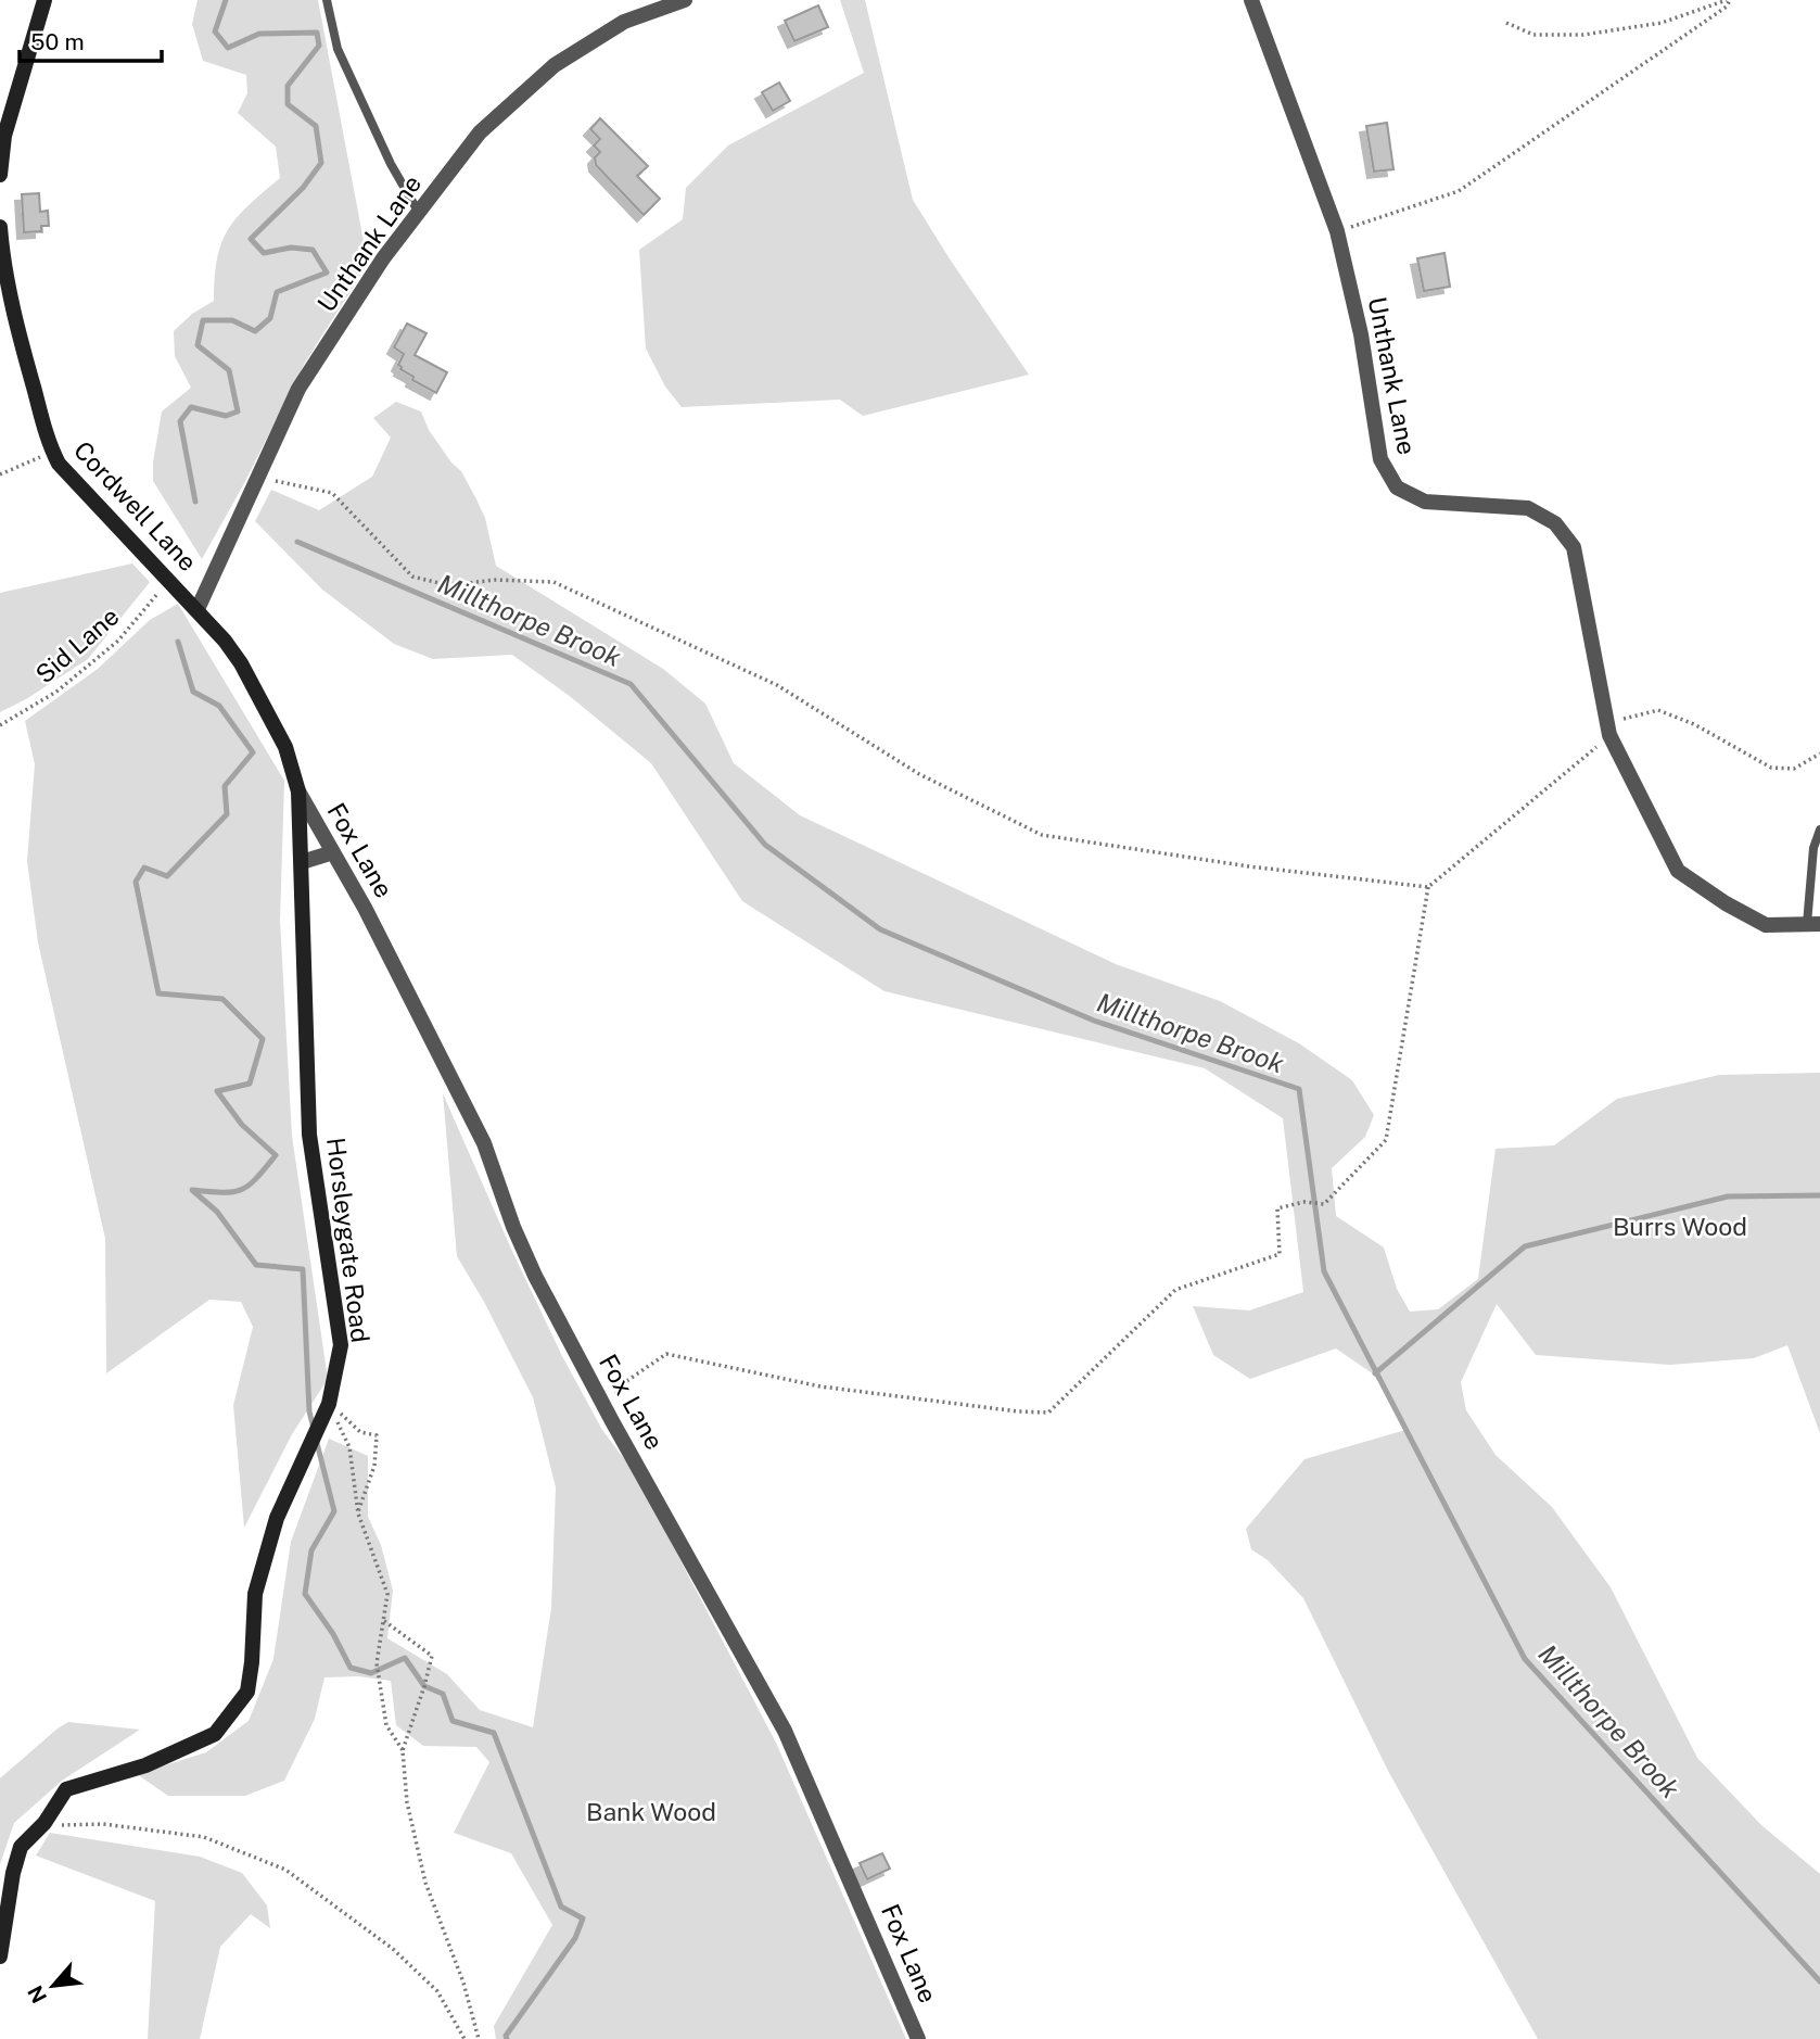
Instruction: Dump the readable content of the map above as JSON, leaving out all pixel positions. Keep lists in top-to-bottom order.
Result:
{
  "streets": {
    "main road": ["Cordwell Lane", "Horsleygate Road"],
    "street": ["Unthank Lane", "Fox Lane"],
    "path": ["Sid Lane"]
  },
  "crossings": [
    ["Unthank Lane", "Cordwell Lane"],
    ["Cordwell Lane", "Sid Lane"],
    ["Cordwell Lane", "Fox Lane"],
    ["Cordwell Lane", "Horsleygate Road"],
    ["Fox Lane", "Horsleygate Road"]
  ],
  "water": ["Millthorpe Brook"],
  "parks": ["Burrs Wood", "Bank Wood"],
  "scale_bar": "50 m",
  "north": "bottom left"
}
